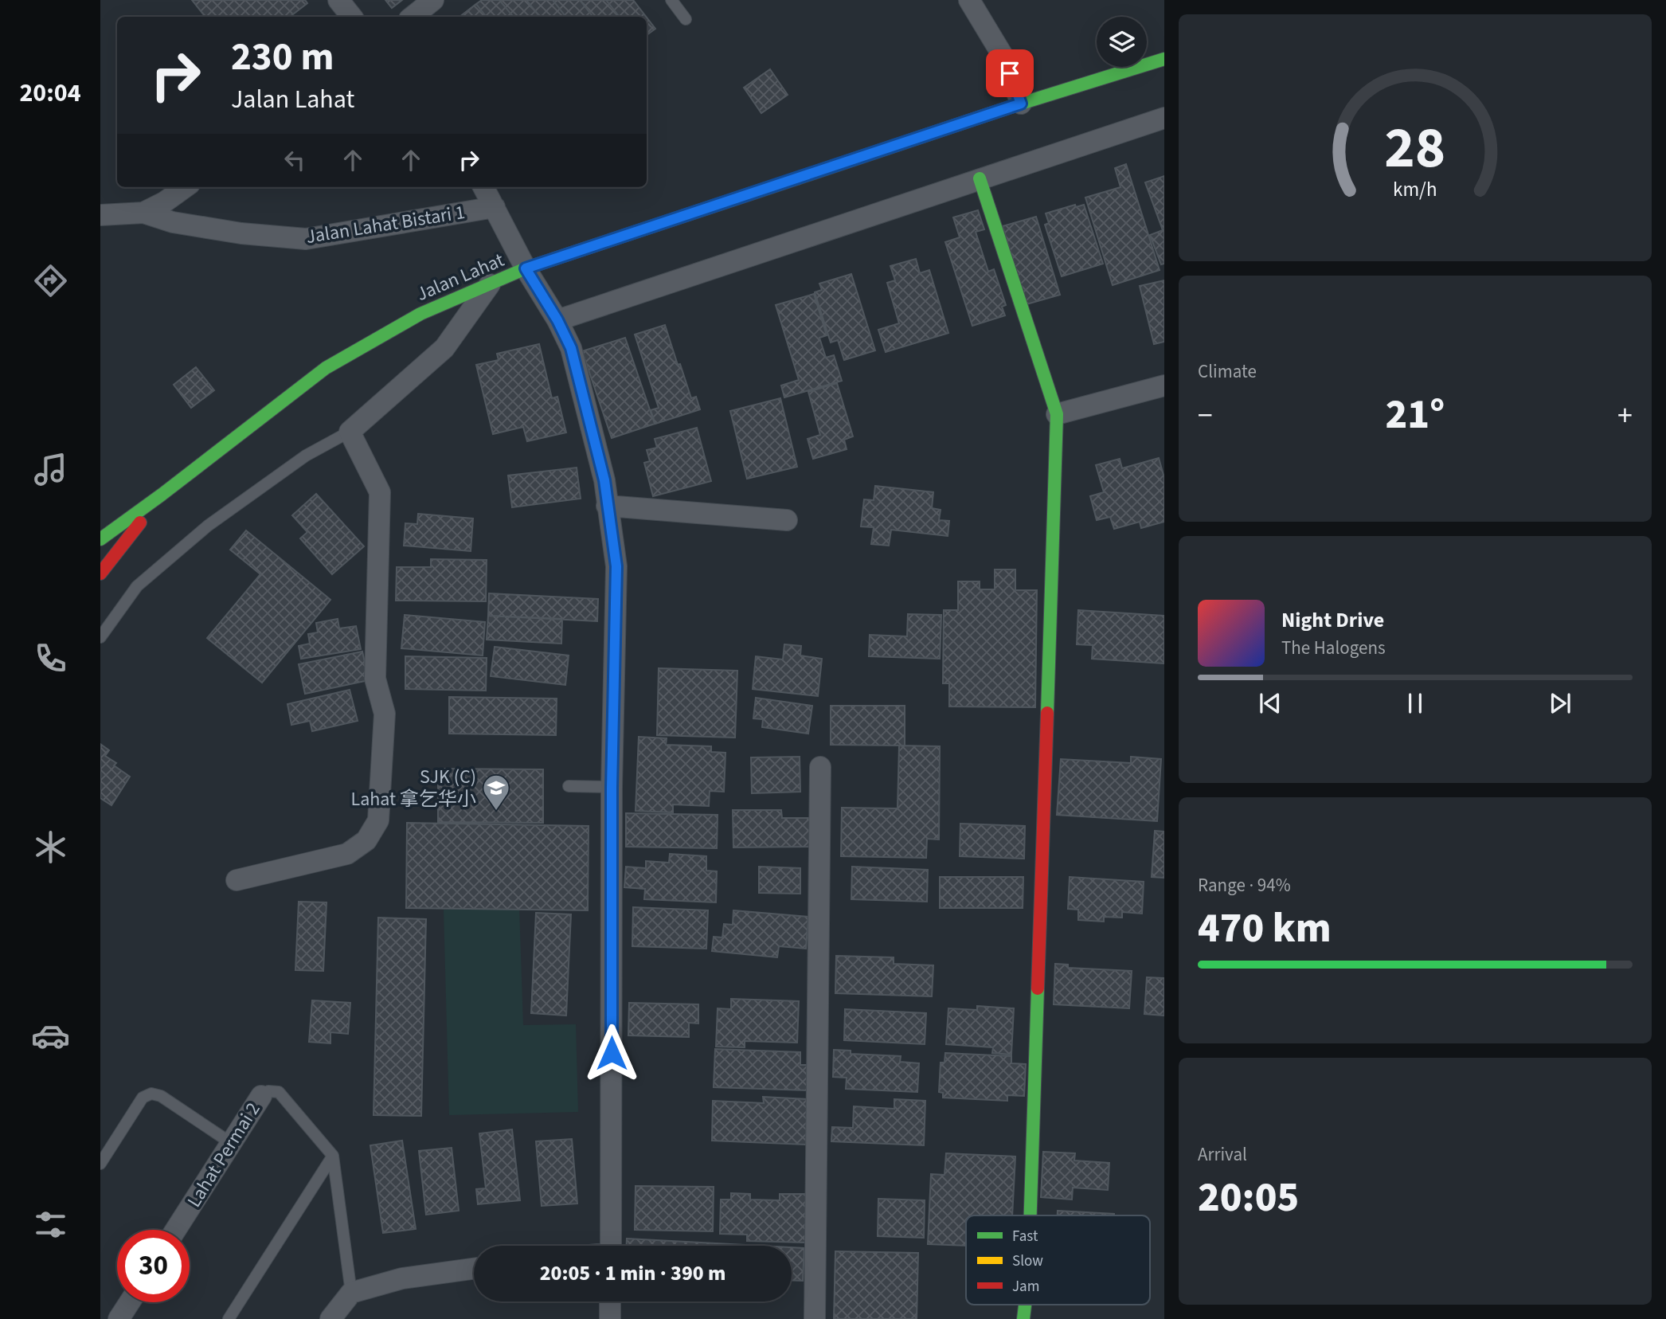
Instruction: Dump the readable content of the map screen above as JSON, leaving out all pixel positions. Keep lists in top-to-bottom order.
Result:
{
  "streets": {
    "main road": ["Jalan Lahat"],
    "street": ["Jalan Lahat Bistari 1", "Lahat Permai 2"]
  },
  "places": {
    "school or university": ["SJK (C) Lahat 拿乞华小"]
  },
  "legend": ["Fast", "Slow", "Jam"],
  "page": {
    "tabs": "20:04",
    "turn": ["230 m", "Jalan Lahat"],
    "tile": [
      "Climate",
      ["Range · 94%", "470 km"],
      ["Arrival", "20:05"]
    ],
    "heat": ["−", "21°", "+"],
    "song": ["Night Drive", "The Halogens"],
    "limit": "30",
    "trip": "20:05 · 1 min · 390 m",
    "gauge": ["28", "km/h"]
  }
}
